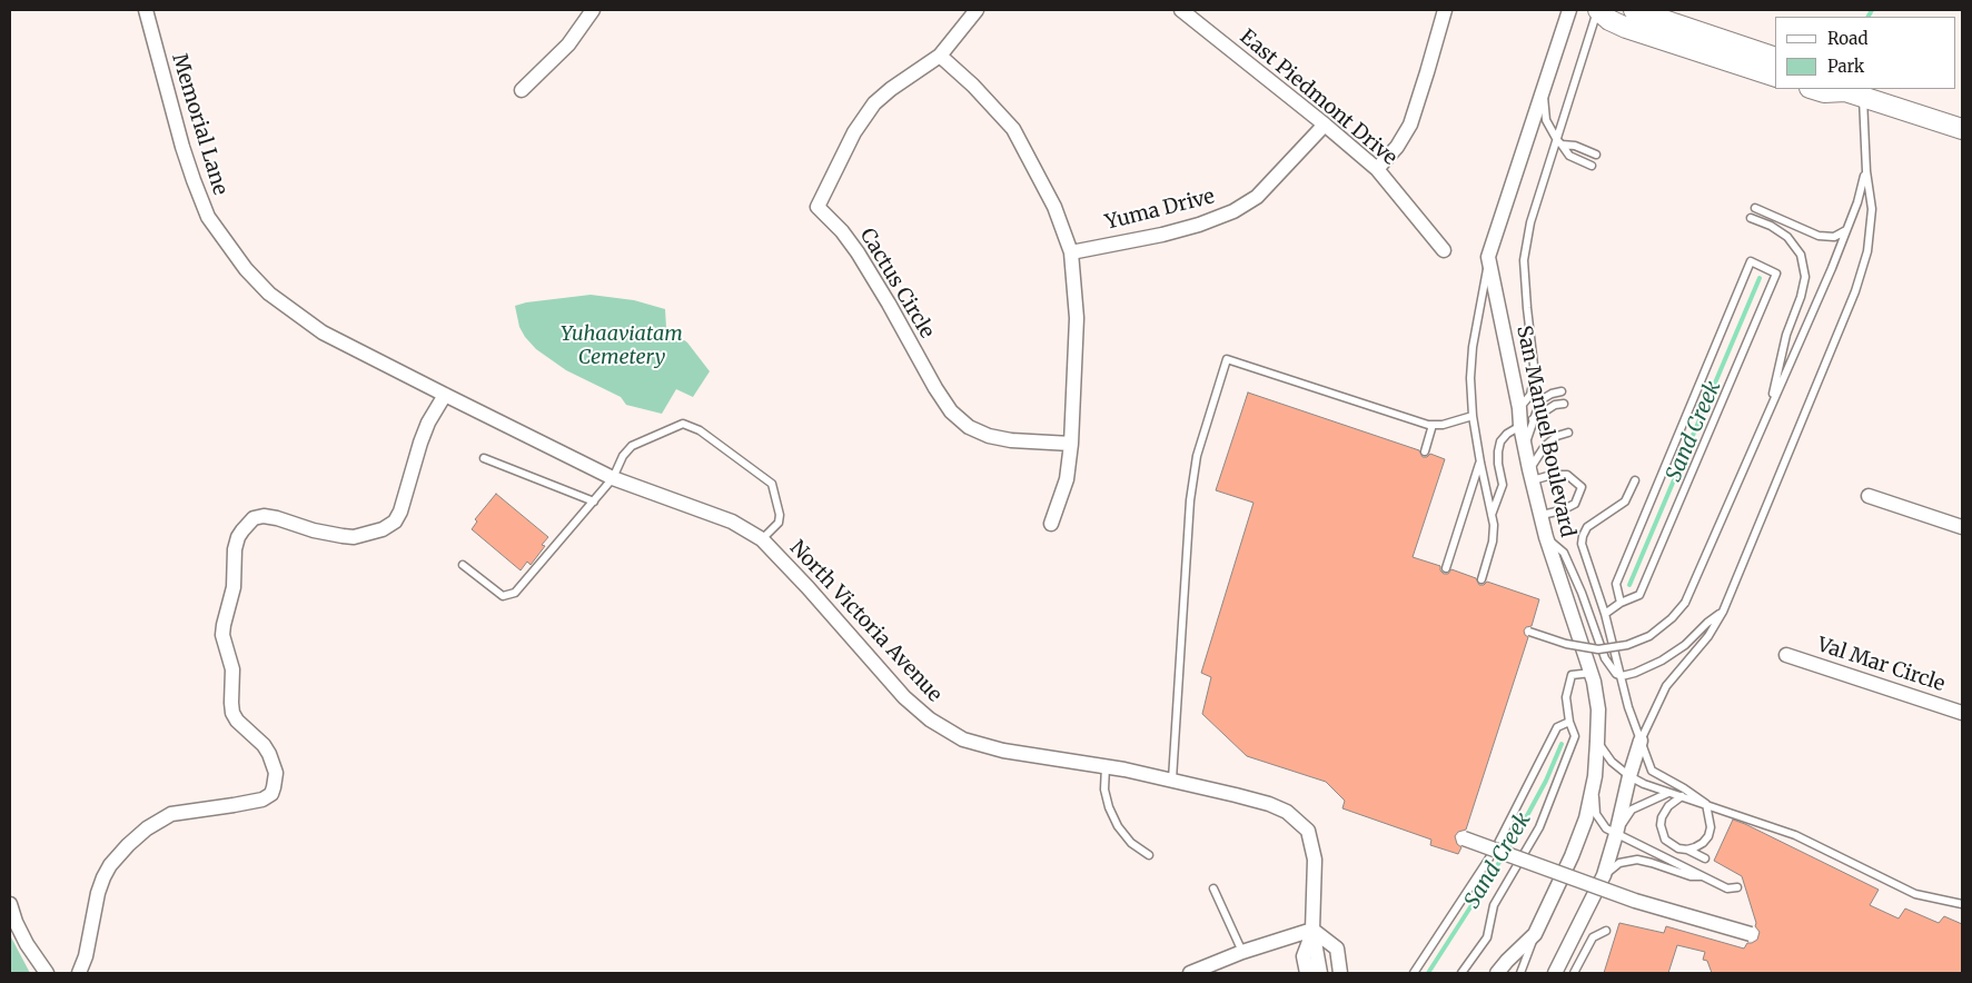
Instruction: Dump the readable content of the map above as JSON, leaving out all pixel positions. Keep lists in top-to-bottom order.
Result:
{
  "streets": {
    "street": [
      "East Piedmont Drive",
      "Memorial Lane",
      "Yuma Drive",
      "Cactus Circle",
      "San Manuel Boulevard",
      "North Victoria Avenue",
      "Val Mar Circle"
    ]
  },
  "crossings": [
    ["East Piedmont Drive", "Yuma Drive"],
    ["Memorial Lane", "North Victoria Avenue"]
  ],
  "water": ["Sand Creek"],
  "parks": ["Yuhaaviatam Cemetery"],
  "legend": ["Road", "Park"]
}
